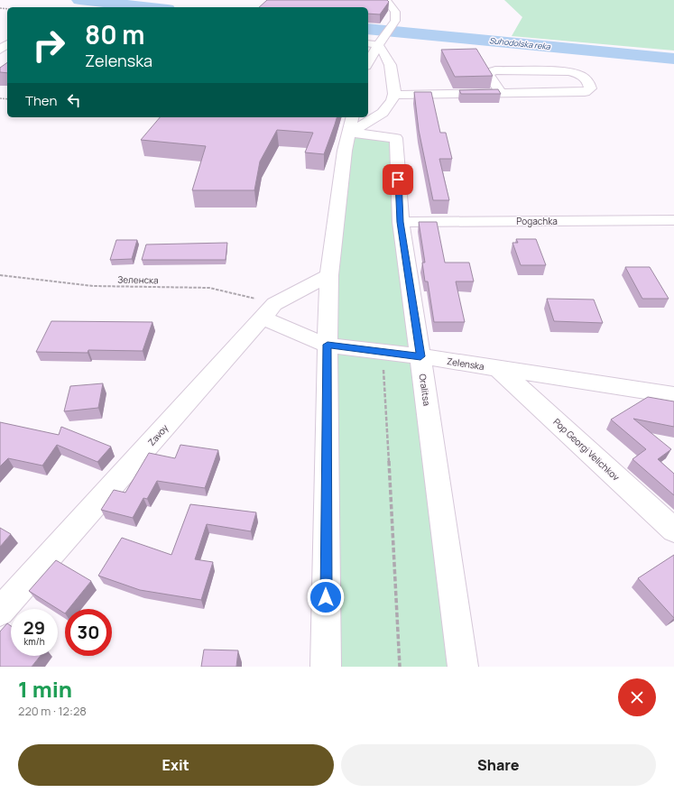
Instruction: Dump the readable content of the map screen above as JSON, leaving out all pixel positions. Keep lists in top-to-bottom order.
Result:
{
  "streets": {
    "street": [
      "Pogachka",
      "Zelenska",
      "Oralitsa",
      "Zavoy",
      "Pop Georgi Velichkov"
    ],
    "path": ["Зеленска"]
  },
  "crossings": [
    ["Pogachka", "Oralitsa"],
    ["Зеленска", "Zelenska"],
    ["Зеленска", "Zavoy"],
    ["Zelenska", "Oralitsa"],
    ["Zelenska", "Zavoy"],
    ["Zelenska", "Pop Georgi Velichkov"]
  ],
  "water": ["Suhodolska reka"],
  "page": {
    "turn": ["80 m", "Zelenska"],
    "then": "Then",
    "speed": "29 km/h",
    "limit": "30",
    "heading": ["1 min", "220 m · 12:28"],
    "buttons": ["Exit", "Share"]
  }
}
